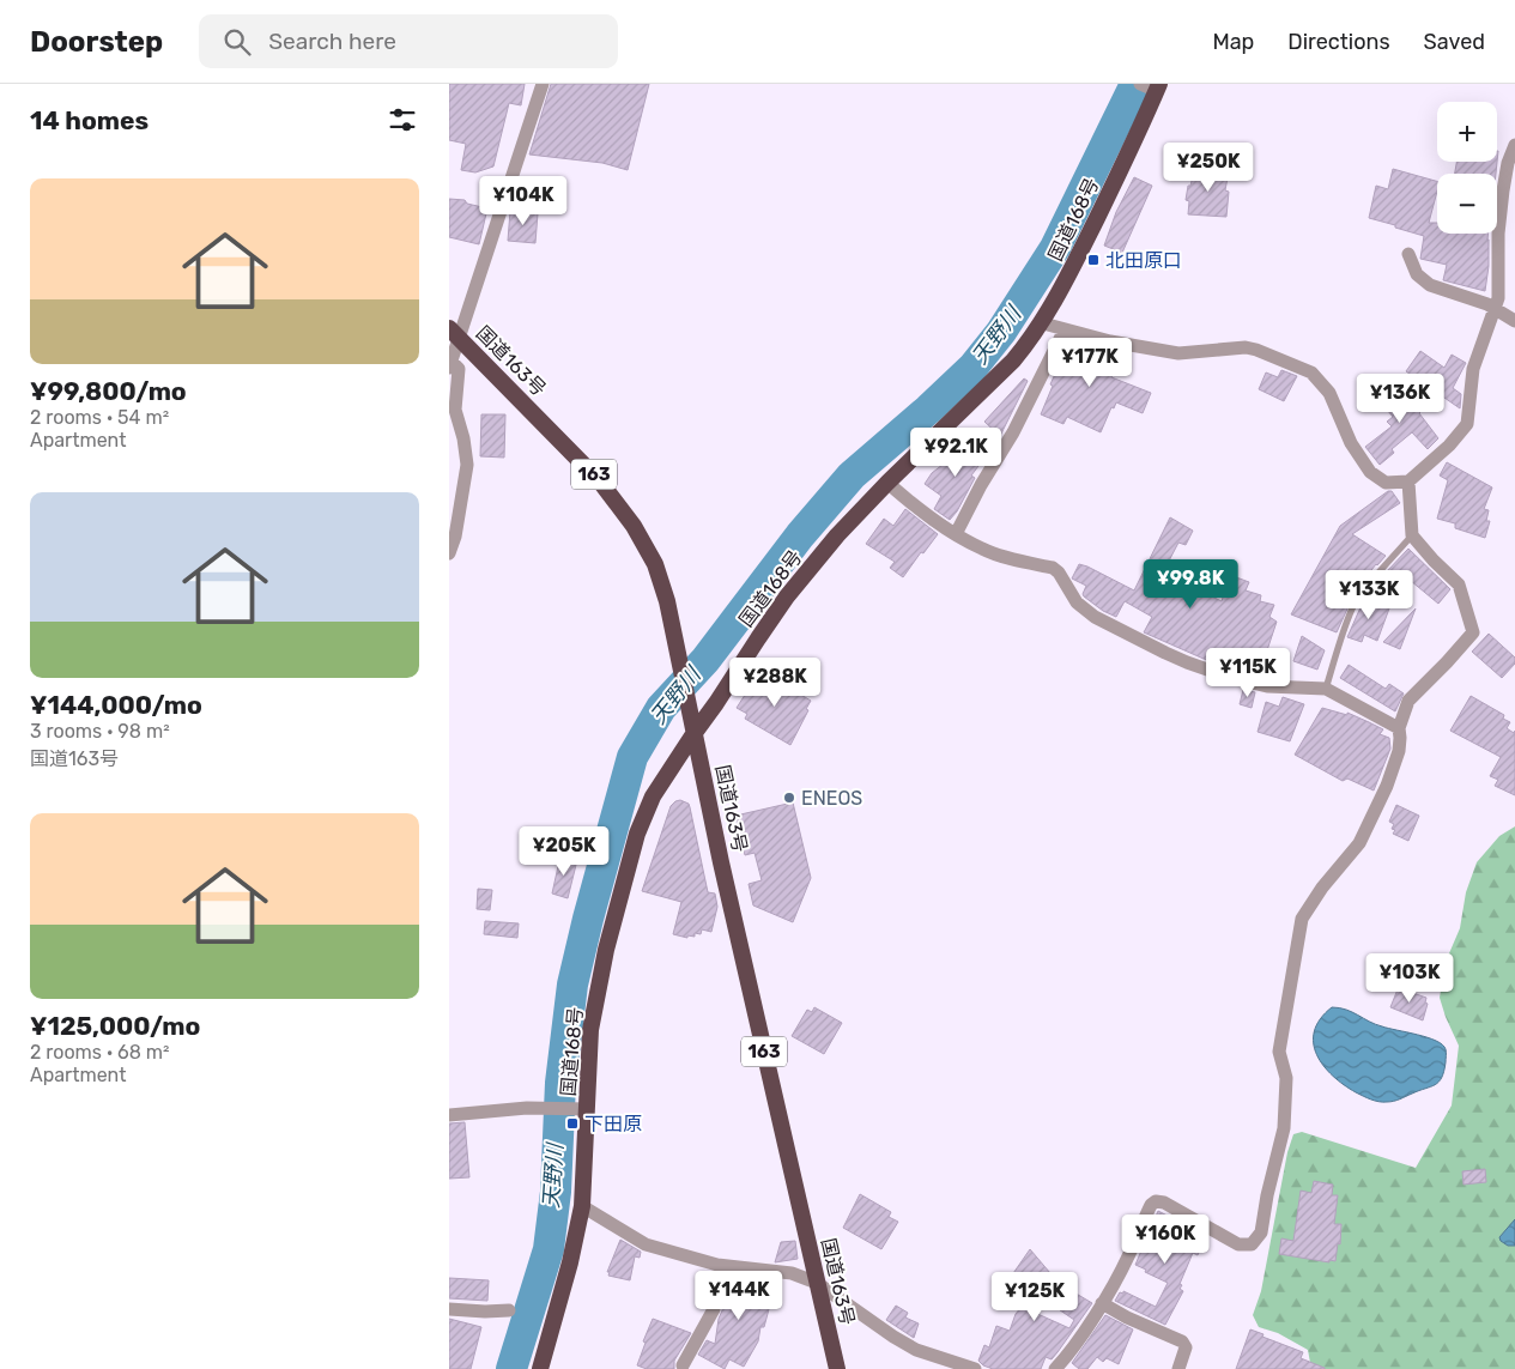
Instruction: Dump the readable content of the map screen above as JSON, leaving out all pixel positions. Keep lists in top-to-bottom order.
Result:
{
  "streets": {
    "highway": ["国道168号", "国道163号", "163"]
  },
  "crossings": [
    ["国道168号", "国道163号"]
  ],
  "water": ["天野川"],
  "places": {
    "transit": ["北田原口", "下田原"],
    "other": ["ENEOS"]
  },
  "page": {
    "header": "Doorstep",
    "search": "Search here",
    "nav": ["Map", "Directions", "Saved"],
    "heading": "14 homes",
    "map_buttons": ["+", "−"],
    "price": [
      "¥250K",
      "¥104K",
      "¥177K",
      "¥136K",
      "¥92.1K",
      "¥99.8K",
      "¥133K",
      "¥115K",
      "¥288K",
      "¥205K",
      "¥103K",
      "¥160K",
      "¥144K",
      "¥125K"
    ],
    "list": [
      {
        "name": "¥99,800/mo",
        "note": "2 rooms · 54 m² · Apartment"
      },
      {
        "name": "¥144,000/mo",
        "note": "3 rooms · 98 m² · 国道163号"
      },
      {
        "name": "¥125,000/mo",
        "note": "2 rooms · 68 m² · Apartment"
      }
    ]
  }
}
